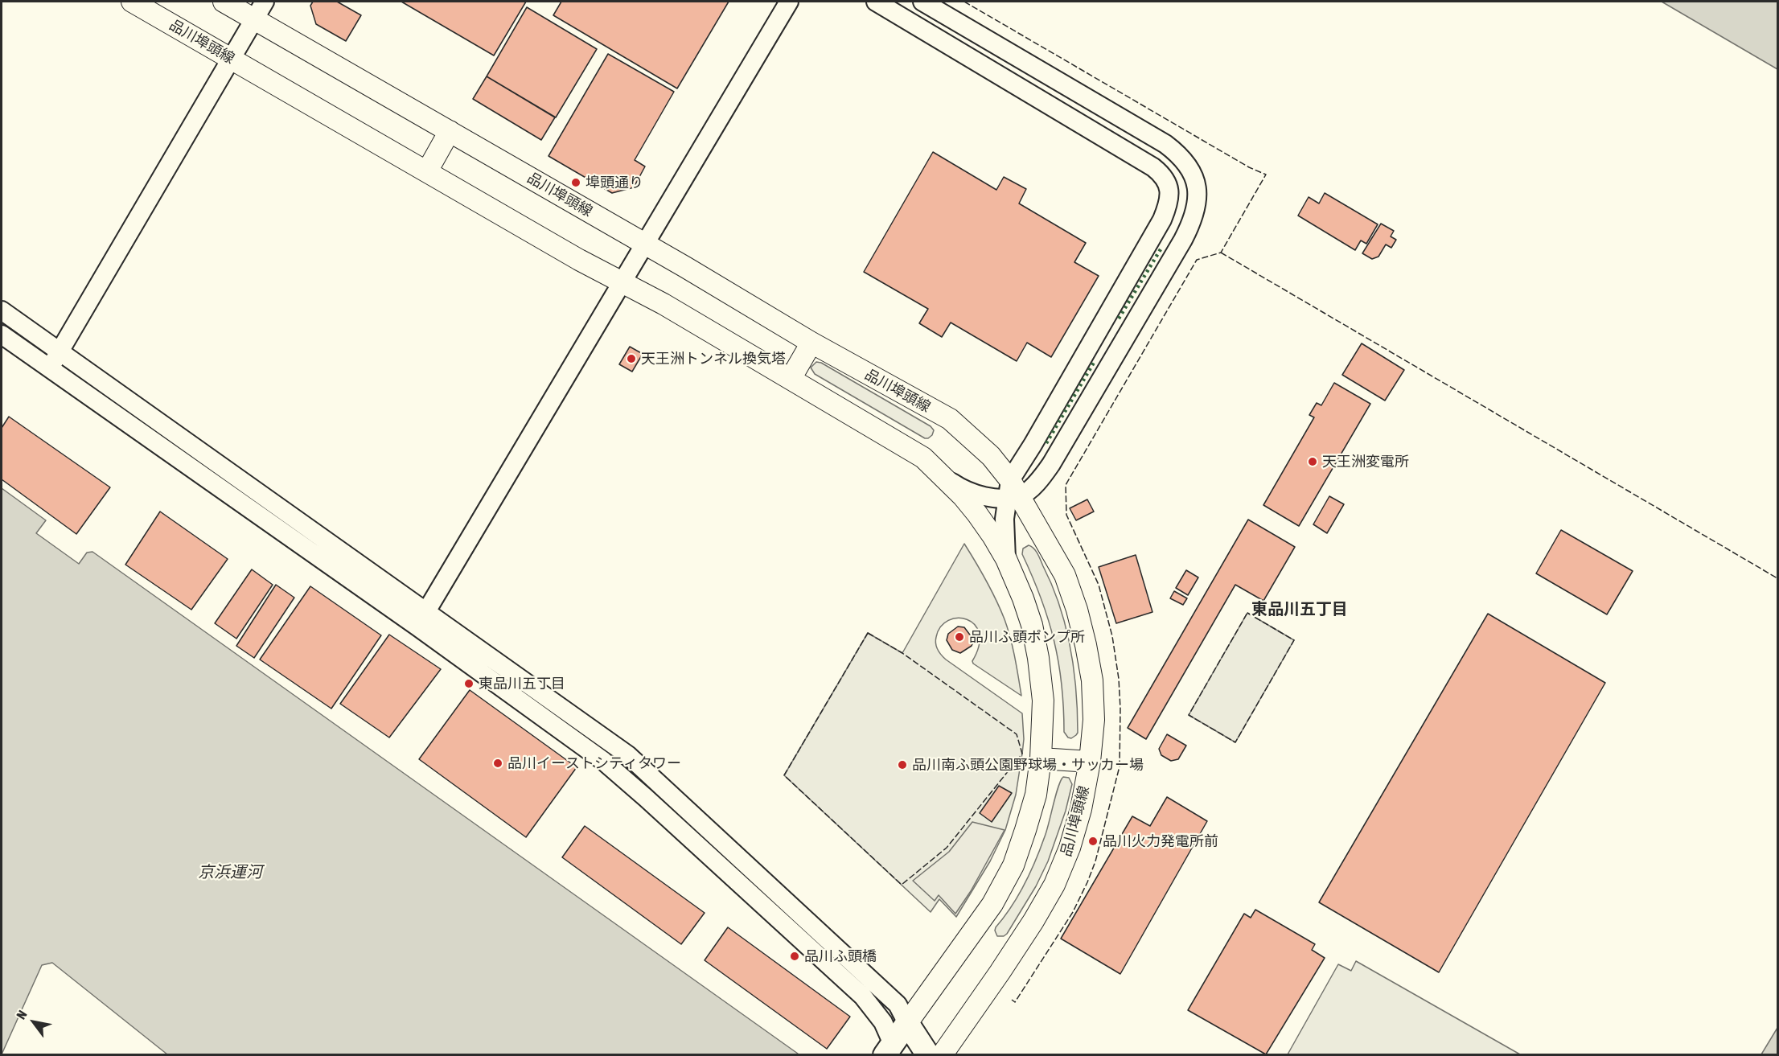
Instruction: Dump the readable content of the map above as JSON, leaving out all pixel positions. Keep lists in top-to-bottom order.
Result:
{
  "streets": {
    "main road": ["品川埠頭線"]
  },
  "districts": ["東品川五丁目"],
  "water": ["京浜運河"],
  "places": [
    "埠頭通り",
    "天王洲トンネル換気塔",
    "天王洲変電所",
    "品川ふ頭ポンプ所",
    "東品川五丁目",
    "品川イーストシティタワー",
    "品川南ふ頭公園野球場・サッカー場",
    "品川火力発電所前",
    "品川ふ頭橋"
  ],
  "north": "top left"
}
